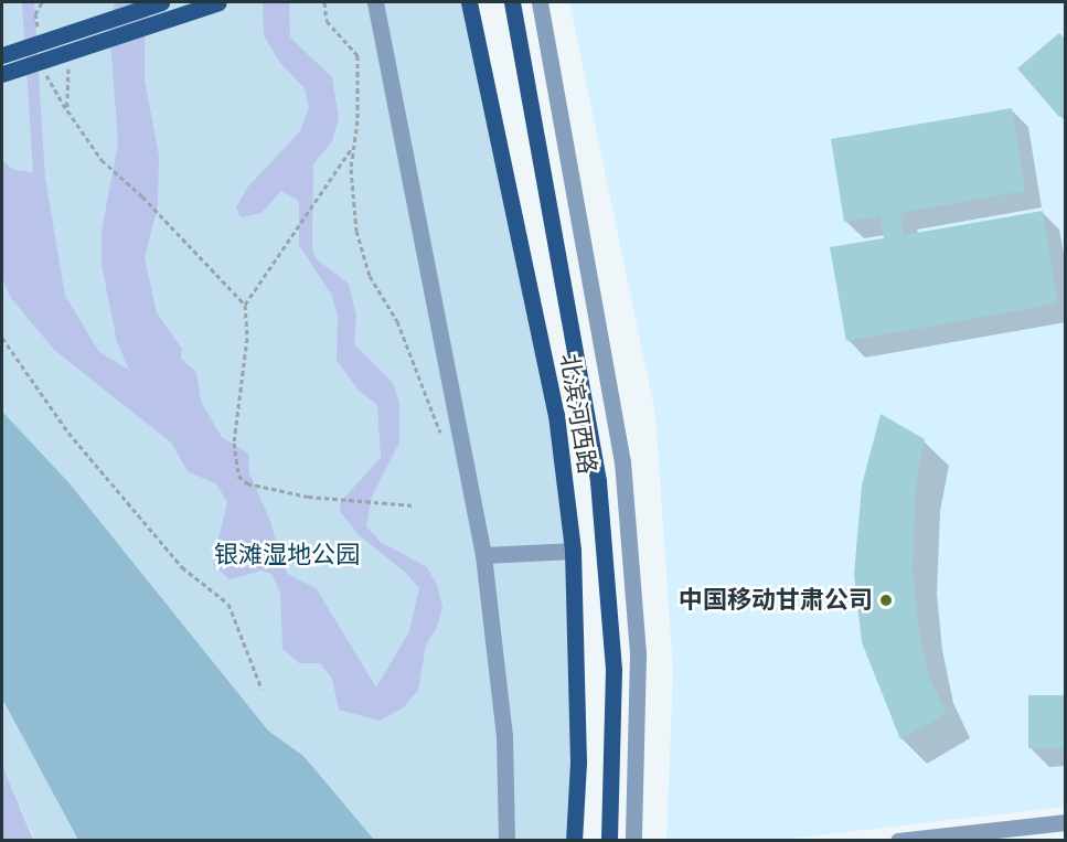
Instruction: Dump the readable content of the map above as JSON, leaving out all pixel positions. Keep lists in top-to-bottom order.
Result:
{
  "streets": {
    "main road": ["北滨河西路"]
  },
  "parks": ["银滩湿地公园"],
  "places": ["中国移动甘肃公司"]
}
